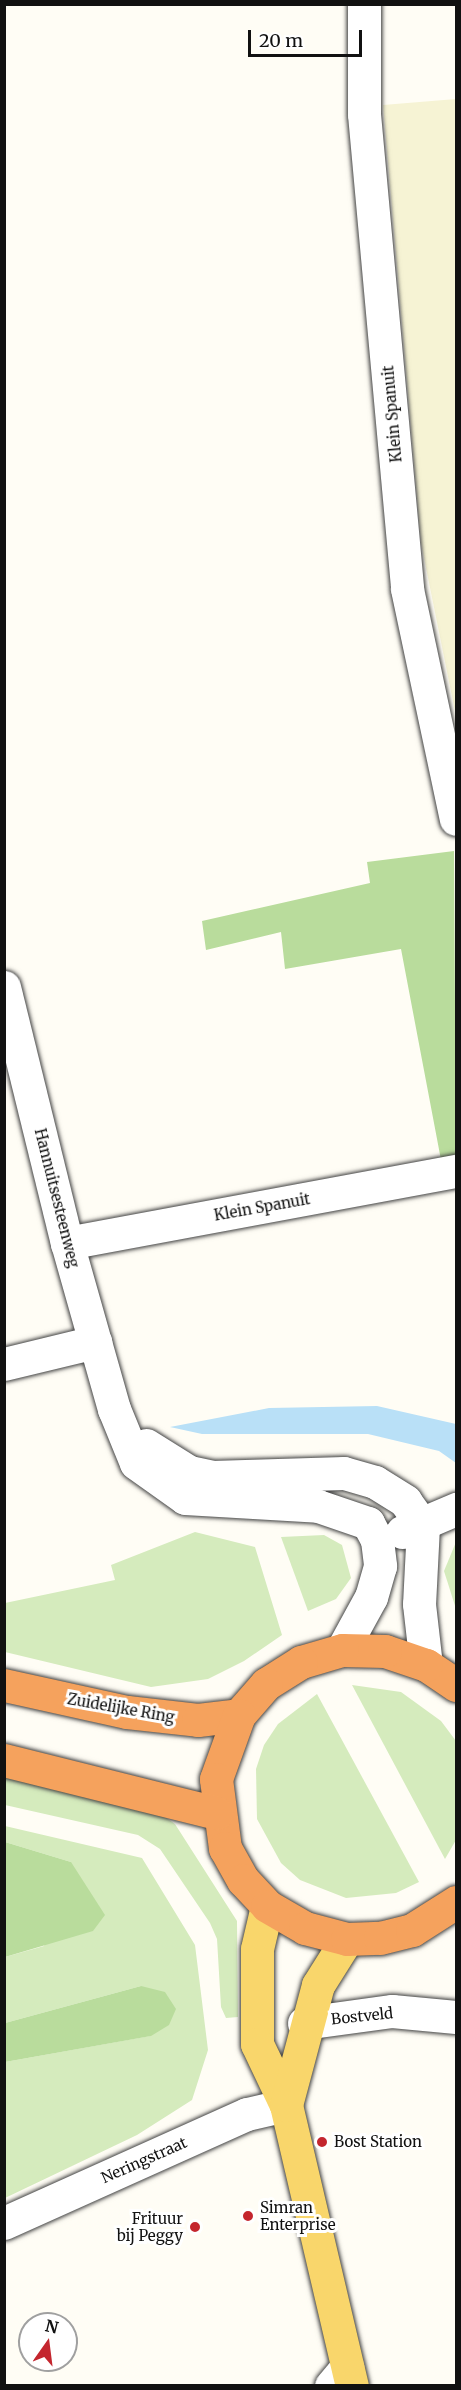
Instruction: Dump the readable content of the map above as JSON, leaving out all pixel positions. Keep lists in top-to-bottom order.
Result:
{
  "streets": {
    "highway": ["Zuidelijke Ring"],
    "street": [
      "Klein Spanuit",
      "Hannuitsesteenweg",
      "Bostveld",
      "Neringstraat"
    ]
  },
  "crossings": [
    ["Klein Spanuit", "Hannuitsesteenweg"]
  ],
  "places": ["Bost Station", "Simran Enterprise", "Frituur bij Peggy"],
  "scale_bar": "20 m",
  "north": "top"
}
